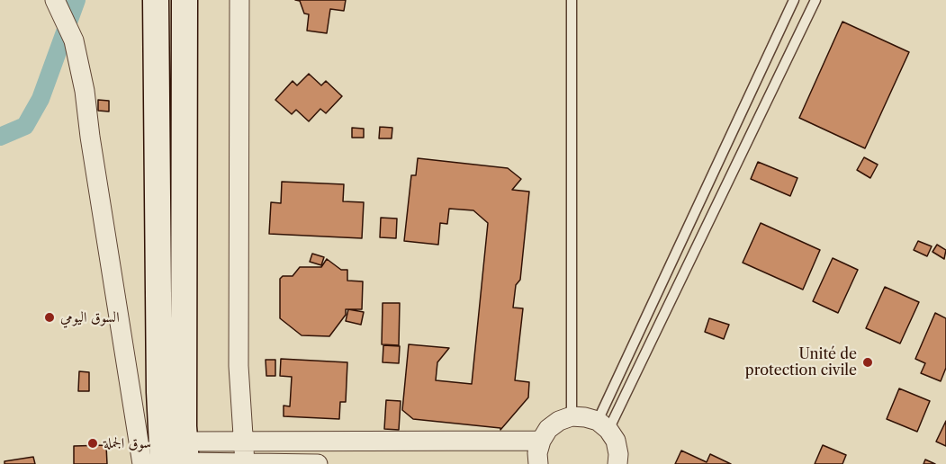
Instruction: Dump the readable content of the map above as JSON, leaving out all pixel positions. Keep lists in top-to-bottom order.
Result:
{
  "places": ["السوق اليومي", "Unité de protection civile", "سوق الجملة"]
}
